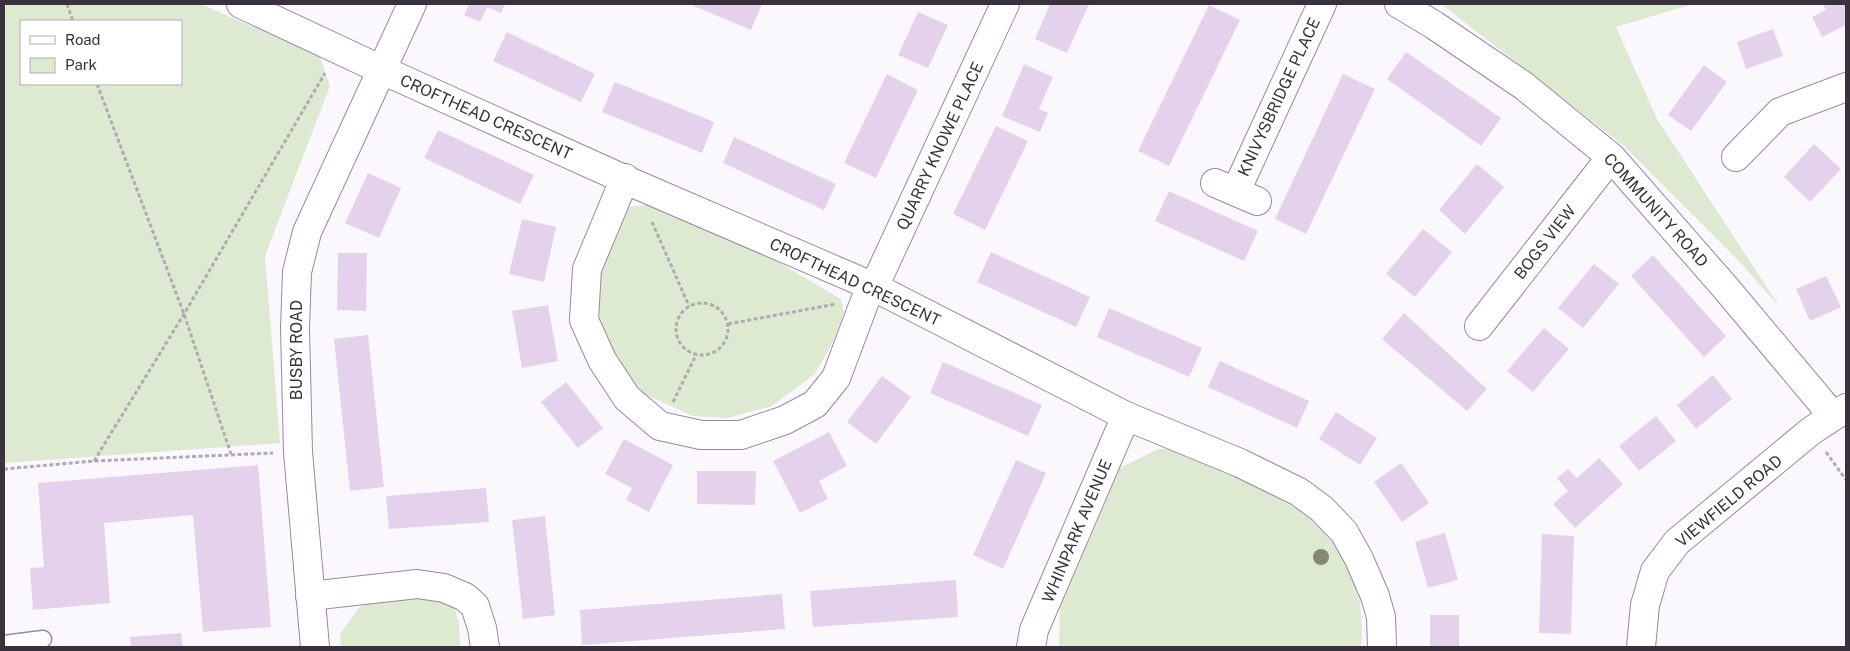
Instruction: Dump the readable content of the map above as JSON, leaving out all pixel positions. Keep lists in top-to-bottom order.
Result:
{
  "streets": {
    "street": [
      "KNIVYSBRIDGE PLACE",
      "CROFTHEAD CRESCENT",
      "QUARRY KNOWE PLACE",
      "COMMUNITY ROAD",
      "BOGS VIEW",
      "BUSBY ROAD",
      "VIEWFIELD ROAD",
      "WHINPARK AVENUE"
    ]
  },
  "crossings": [
    ["CROFTHEAD CRESCENT", "QUARRY KNOWE PLACE"],
    ["CROFTHEAD CRESCENT", "BUSBY ROAD"],
    ["CROFTHEAD CRESCENT", "WHINPARK AVENUE"],
    ["COMMUNITY ROAD", "BOGS VIEW"],
    ["COMMUNITY ROAD", "VIEWFIELD ROAD"]
  ],
  "legend": ["Road", "Park"]
}
